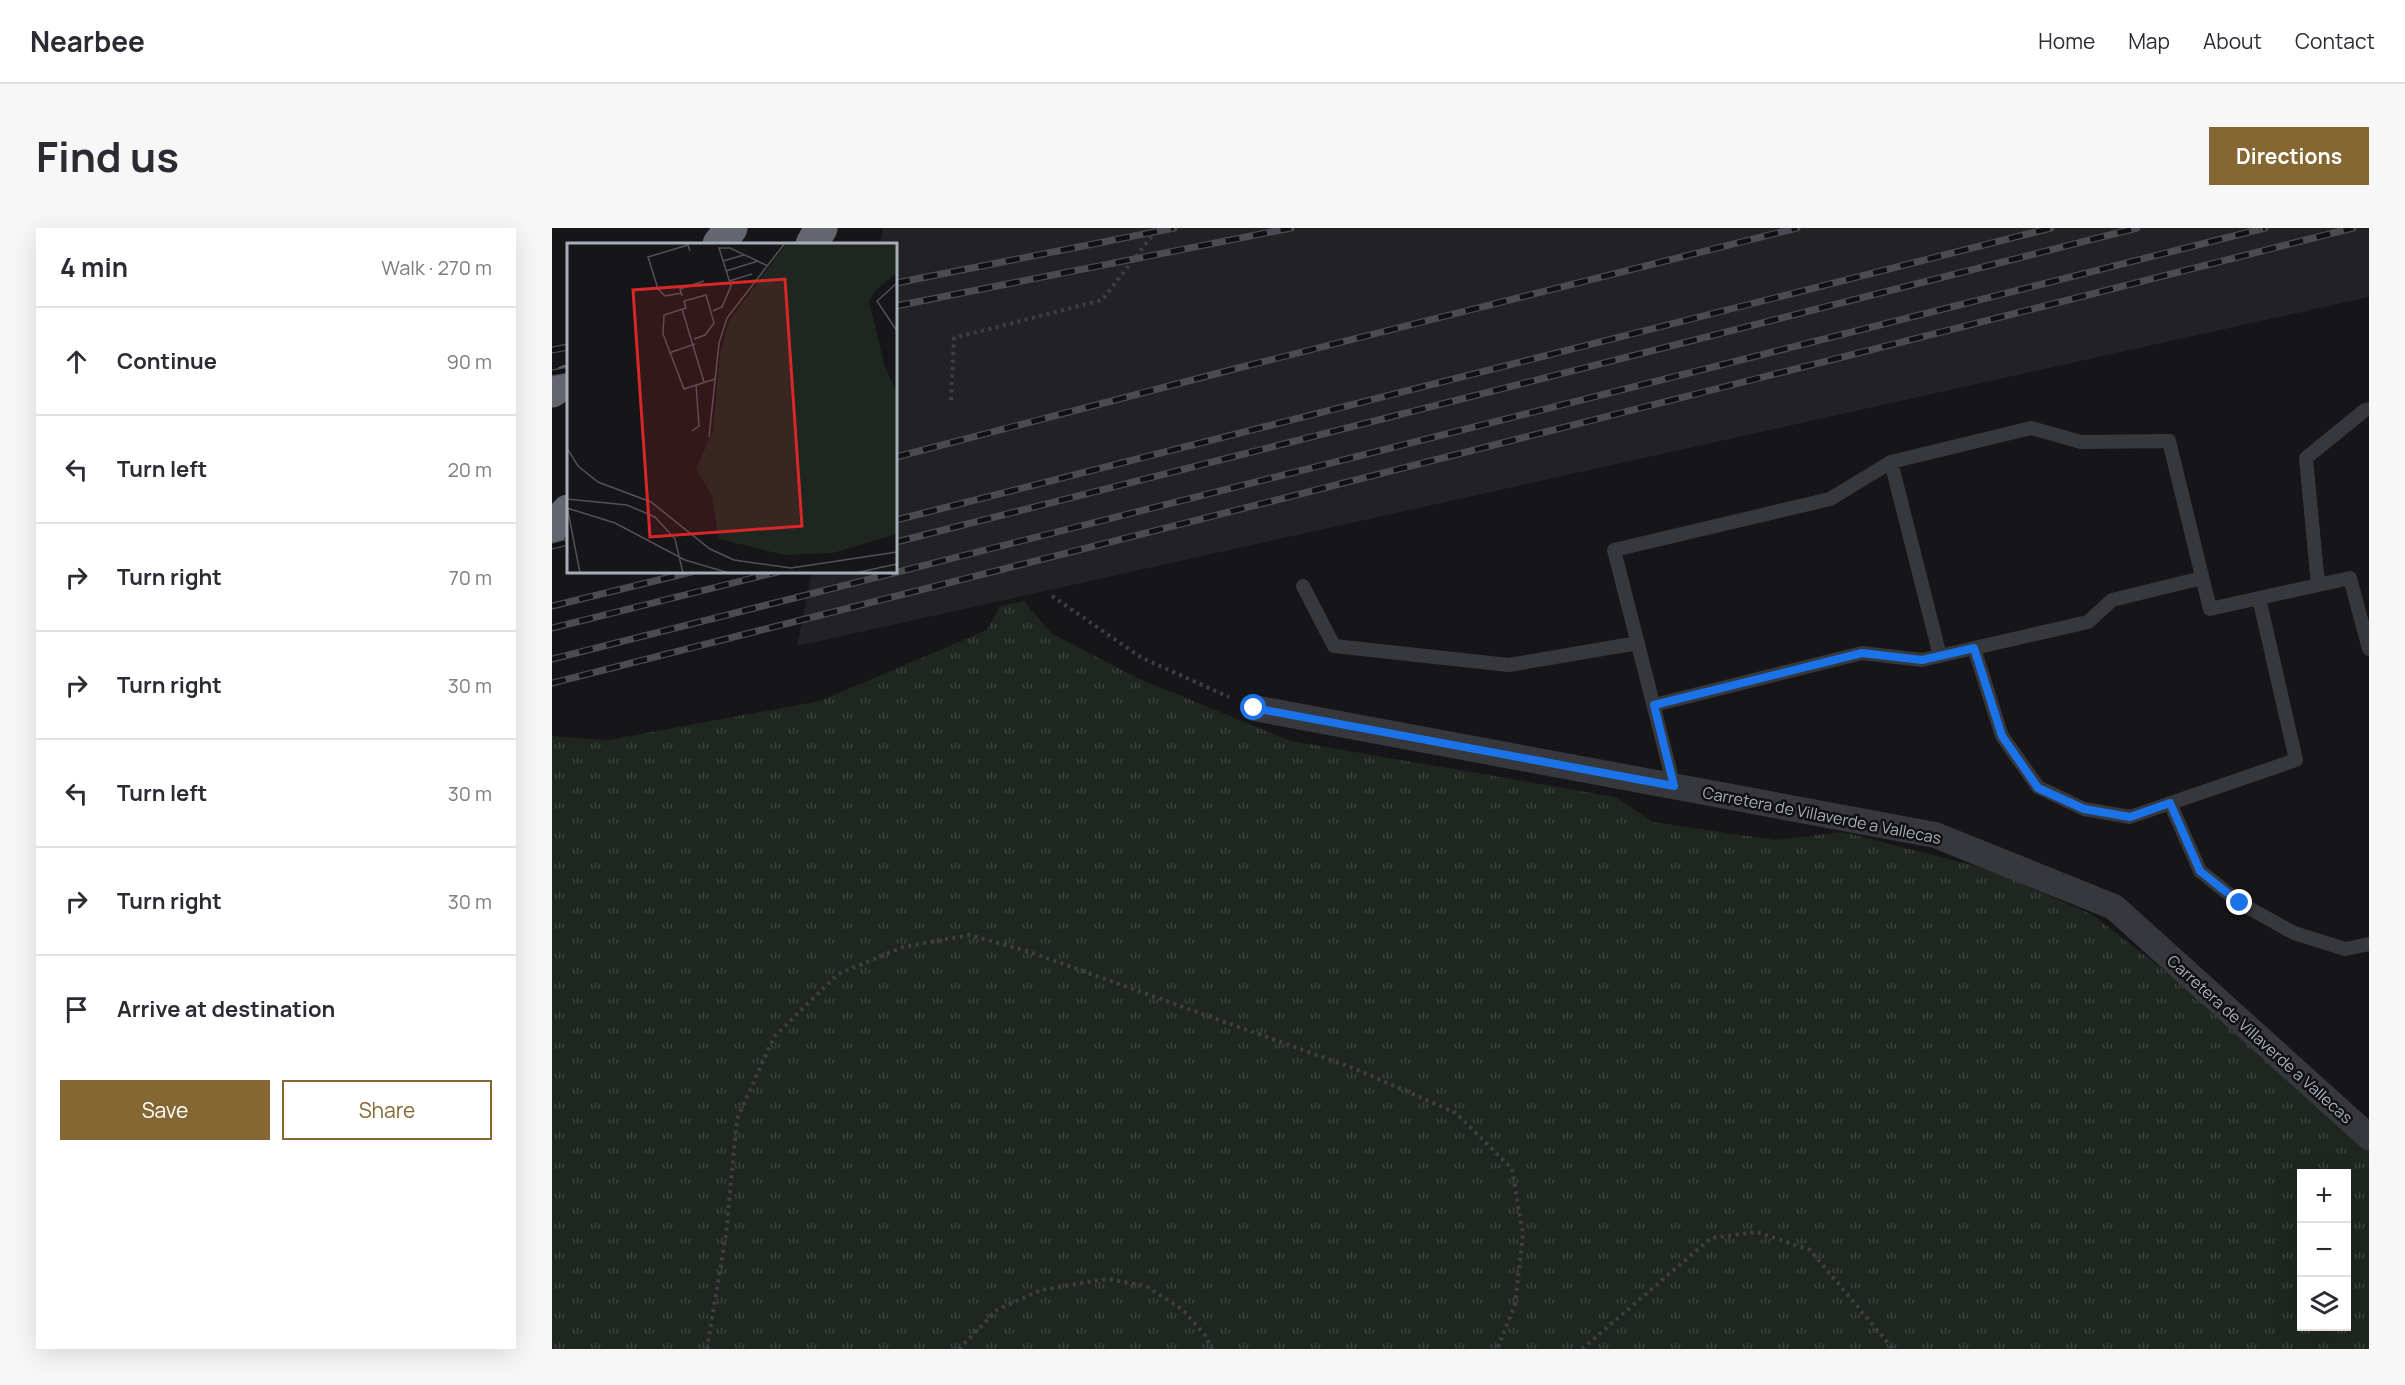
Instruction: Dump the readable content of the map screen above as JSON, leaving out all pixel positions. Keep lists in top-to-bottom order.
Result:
{
  "streets": {
    "street": ["Carretera de Villaverde a Vallecas"]
  },
  "page": {
    "header": "Nearbee",
    "nav": [
      "Home",
      "Map",
      "About",
      "Contact"
    ],
    "title": "Find us",
    "buttons": [
      "Directions",
      ["Save", "Share"]
    ],
    "heading": ["4 min", "Walk · 270 m"],
    "list": [
      ["Continue", "90 m"],
      ["Turn left", "20 m"],
      ["Turn right", "70 m"],
      ["Turn right", "30 m"],
      ["Turn left", "30 m"],
      ["Turn right", "30 m"],
      "Arrive at destination"
    ],
    "map_buttons": ["+", "−"]
  }
}
